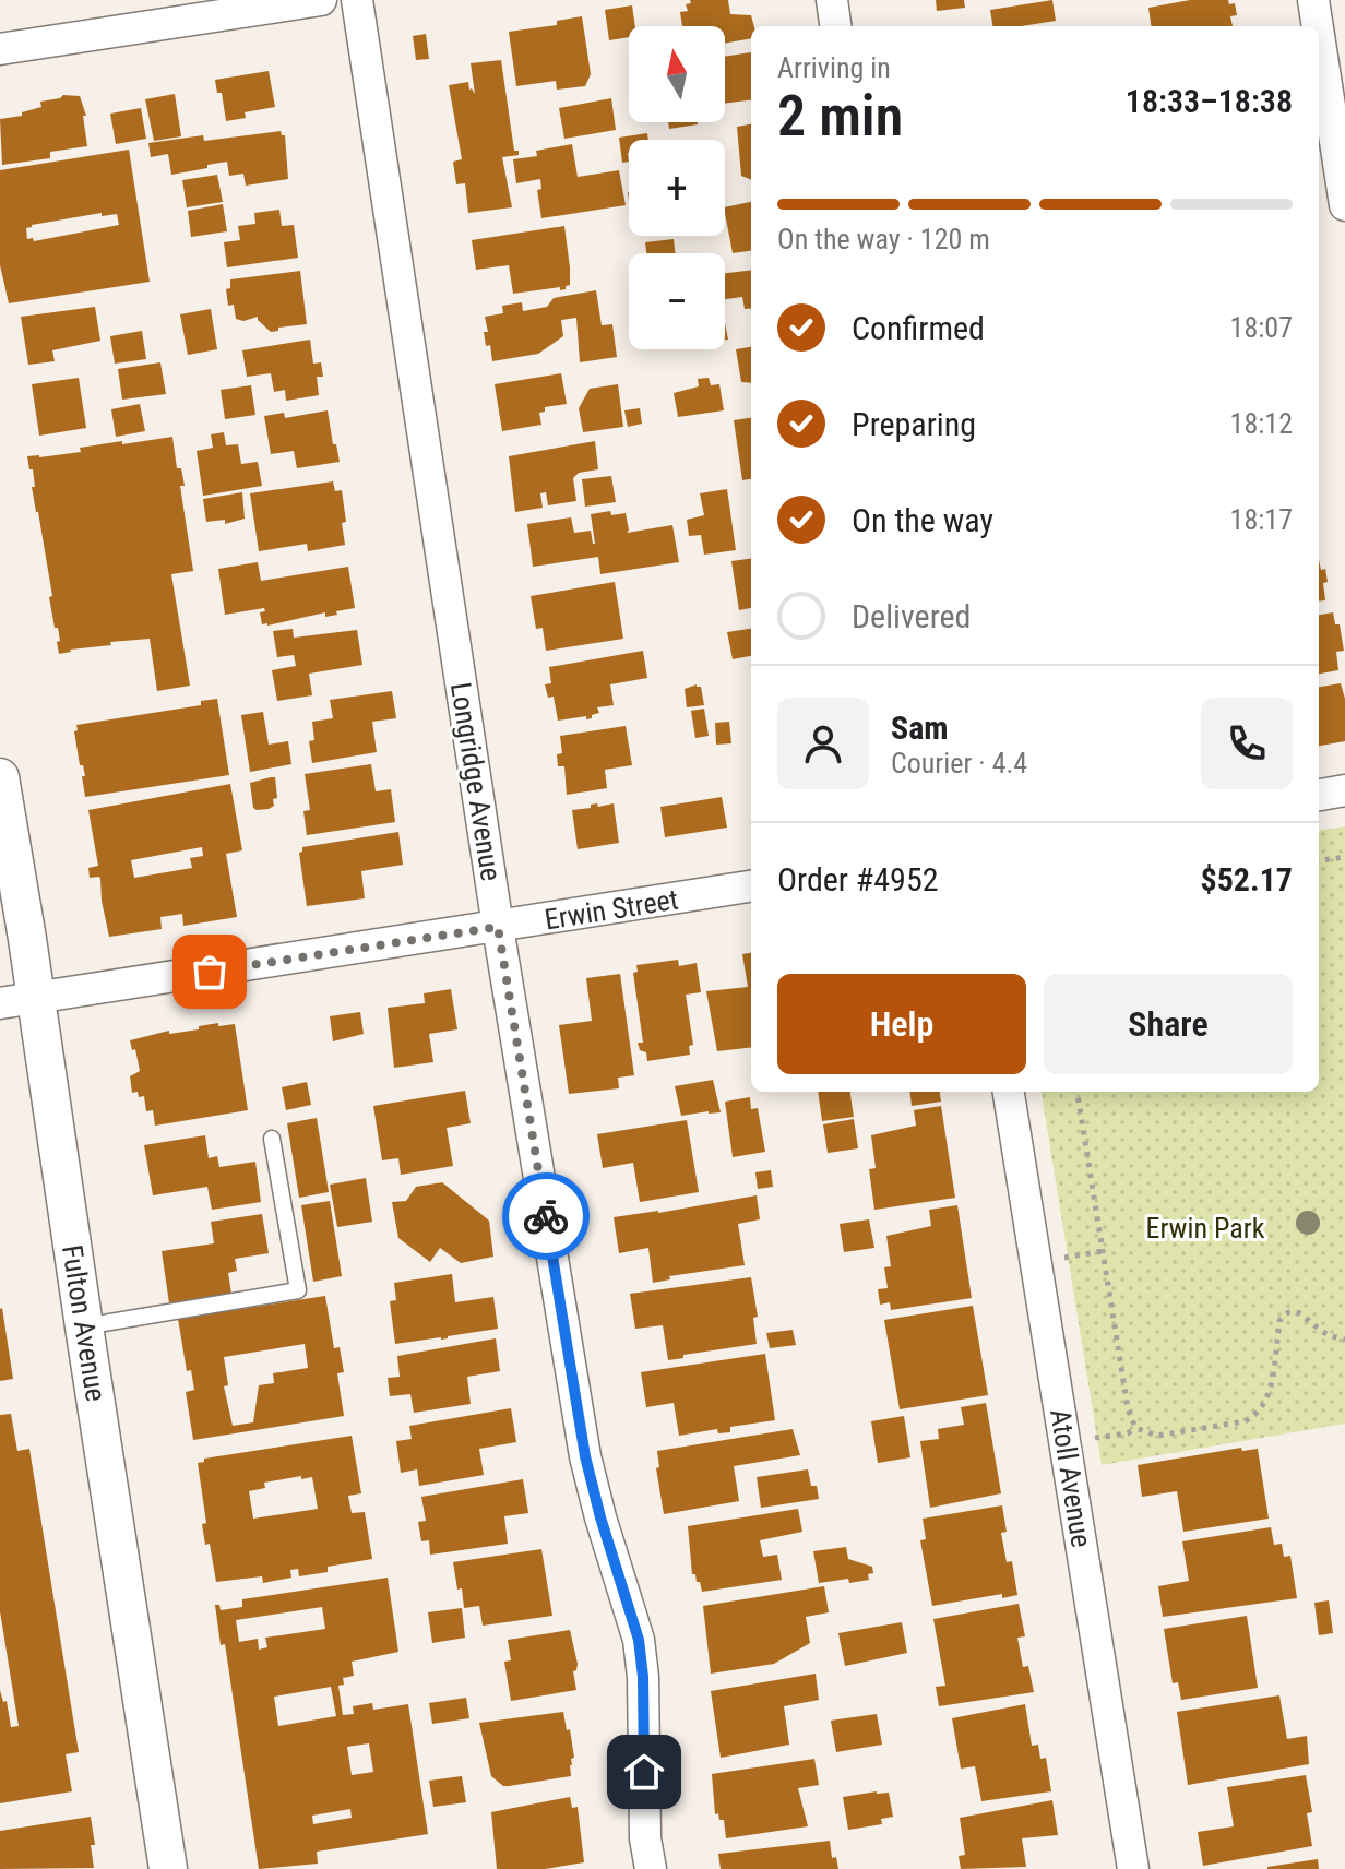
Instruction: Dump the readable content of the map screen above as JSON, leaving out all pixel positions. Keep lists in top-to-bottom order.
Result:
{
  "streets": {
    "street": [
      "Longridge Avenue",
      "Erwin Street",
      "Fulton Avenue",
      "Atoll Avenue"
    ]
  },
  "crossings": [
    ["Longridge Avenue", "Erwin Street"],
    ["Erwin Street", "Fulton Avenue"]
  ],
  "parks": ["Erwin Park"],
  "north": "top",
  "page": {
    "map_buttons": ["+", "−"],
    "heading": ["2 min", "Arriving in", "18:33–18:38"],
    "panel": [
      "Sam",
      "Courier · 4.4",
      "Order #4952",
      "$52.17"
    ],
    "bar": "On the way · 120 m",
    "list": [
      ["Confirmed", "18:07"],
      ["Preparing", "18:12"],
      ["On the way", "18:17"],
      "Delivered"
    ],
    "buttons": ["Help", "Share"]
  }
}
